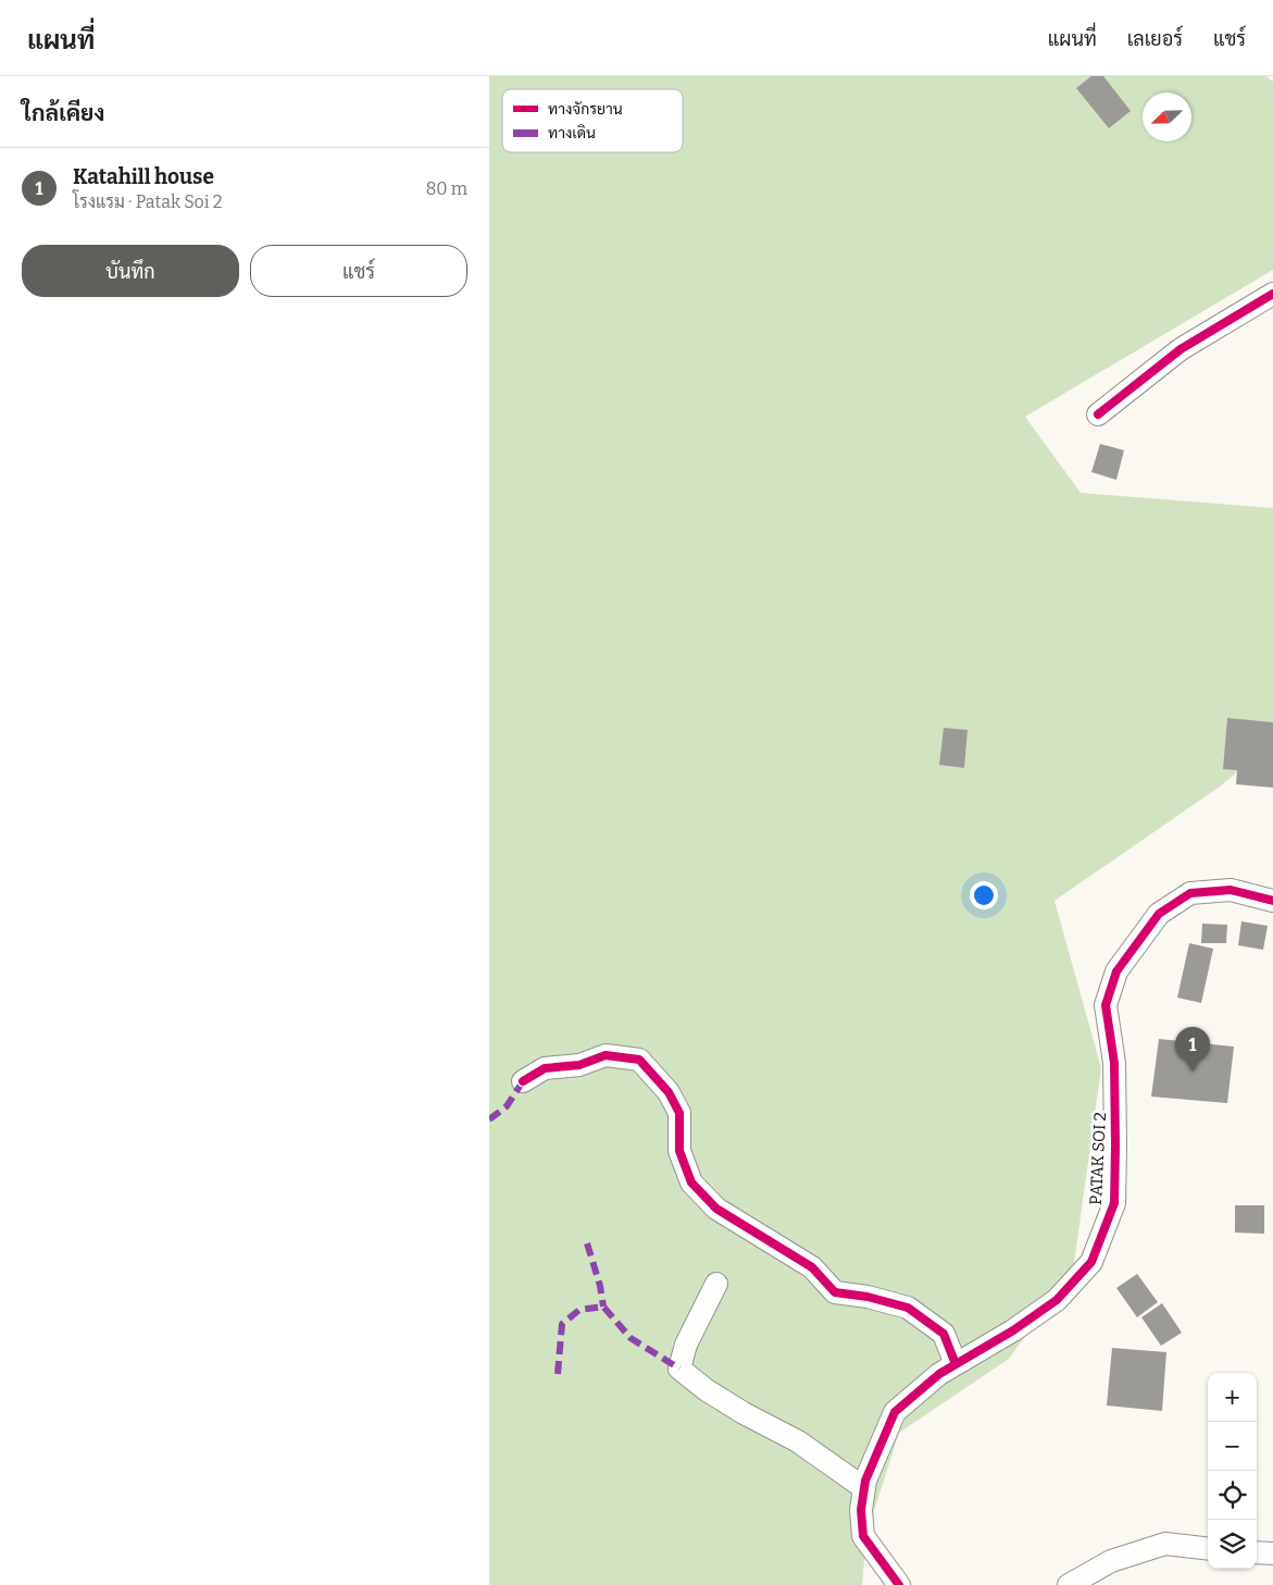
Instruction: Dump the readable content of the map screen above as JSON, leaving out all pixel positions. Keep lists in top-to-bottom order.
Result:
{
  "streets": {
    "street": ["PATAK SOI 2"]
  },
  "legend": ["ทางจักรยาน", "ทางเดิน"],
  "north": "bottom left",
  "page": {
    "header": "แผนที่",
    "nav": ["แผนที่", "เลเยอร์", "แชร์"],
    "heading": "ใกล้เคียง",
    "list": [
      {
        "mark": "1",
        "name": "Katahill house",
        "note": "โรงแรม · Patak Soi 2",
        "value": "80 m"
      }
    ],
    "buttons": ["บันทึก", "แชร์"],
    "pins": "1",
    "map_buttons": ["+", "−"]
  }
}
